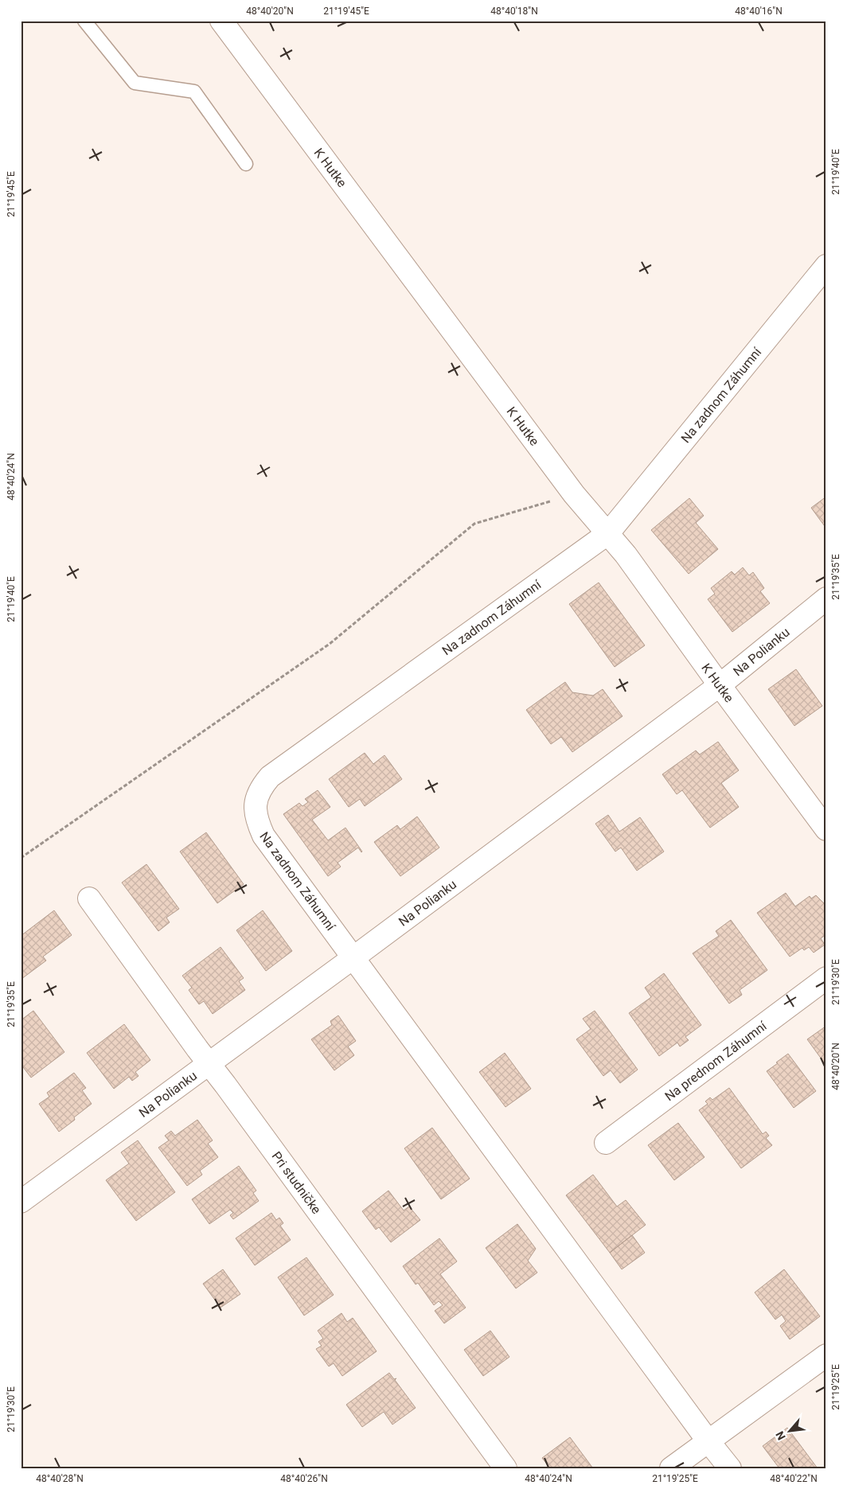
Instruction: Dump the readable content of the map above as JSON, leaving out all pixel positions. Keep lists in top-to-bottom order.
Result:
{
  "streets": {
    "street": [
      "K Hutke",
      "Na zadnom Záhumní",
      "Na Polianku",
      "Na prednom Záhumní",
      "Pri studničke"
    ]
  },
  "crossings": [
    ["K Hutke", "Na zadnom Záhumní"],
    ["K Hutke", "Na Polianku"],
    ["Na zadnom Záhumní", "Na Polianku"],
    ["Na Polianku", "Pri studničke"]
  ],
  "north": "bottom left",
  "coordinates": [
    "48°40'20\"N",
    "21°19'45\"E",
    "48°40'18\"N",
    "48°40'16\"N",
    "21°19'40\"E",
    "48°40'24\"N",
    "21°19'35\"E",
    "21°19'30\"E",
    "21°19'25\"E",
    "48°40'28\"N",
    "48°40'26\"N",
    "48°40'22\"N"
  ]
}
